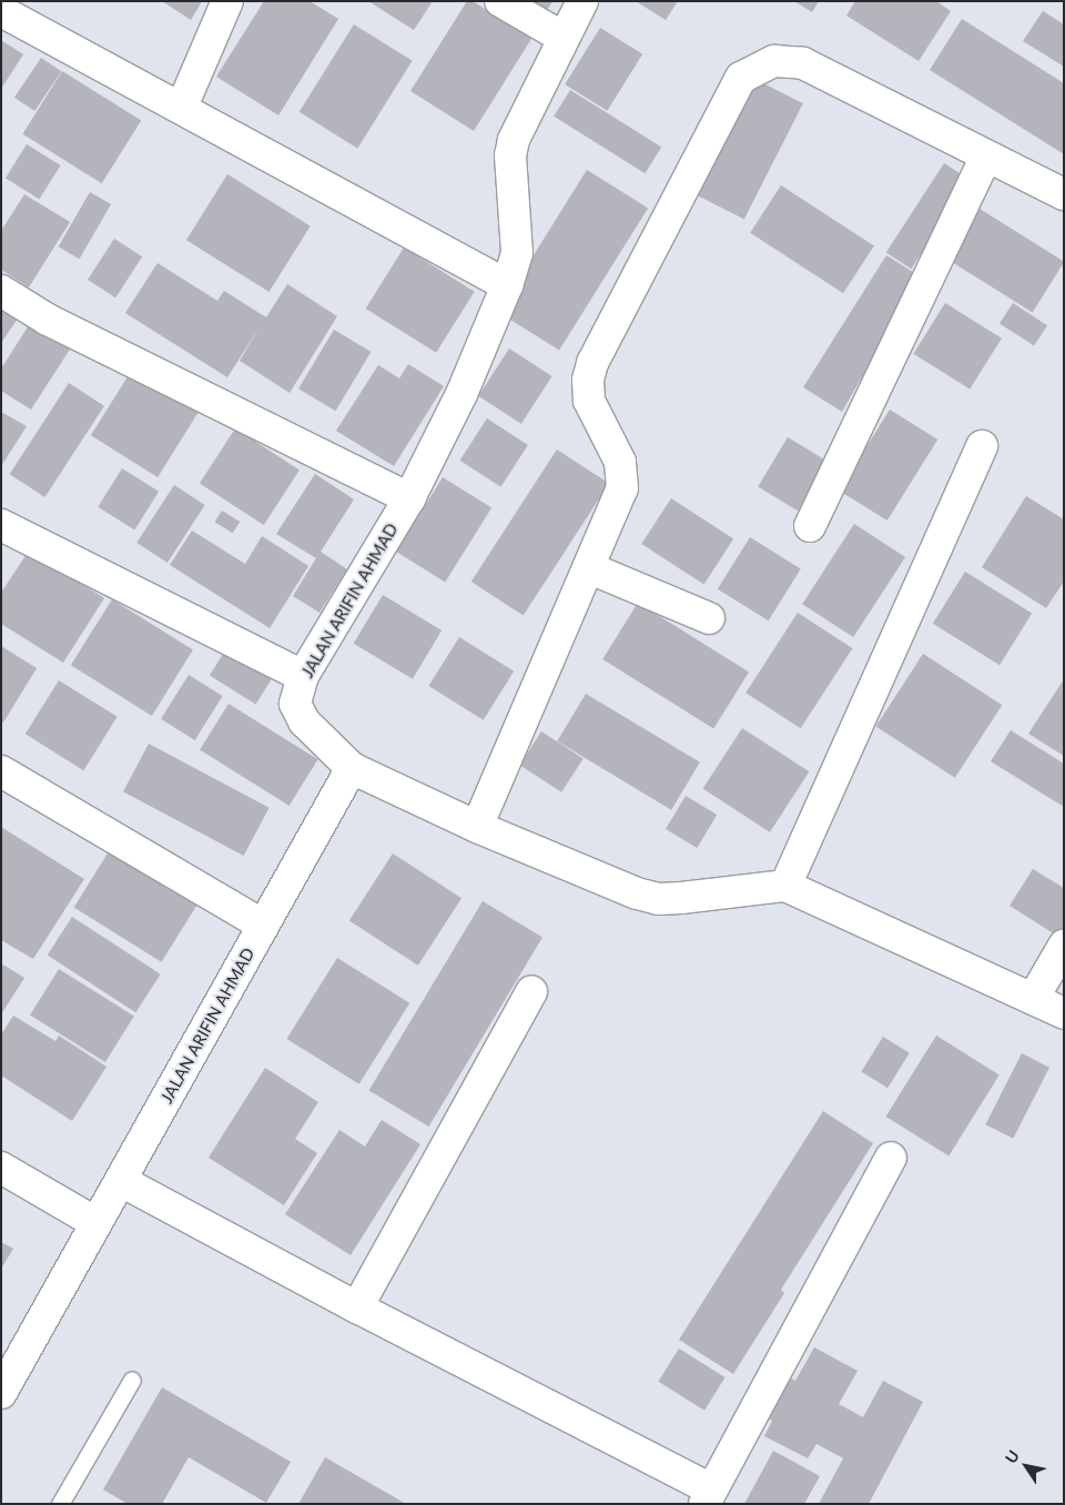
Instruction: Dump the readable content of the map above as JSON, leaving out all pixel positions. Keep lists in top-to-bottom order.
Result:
{
  "streets": {
    "street": ["JALAN ARIFIN AHMAD"]
  },
  "north": "top left"
}
